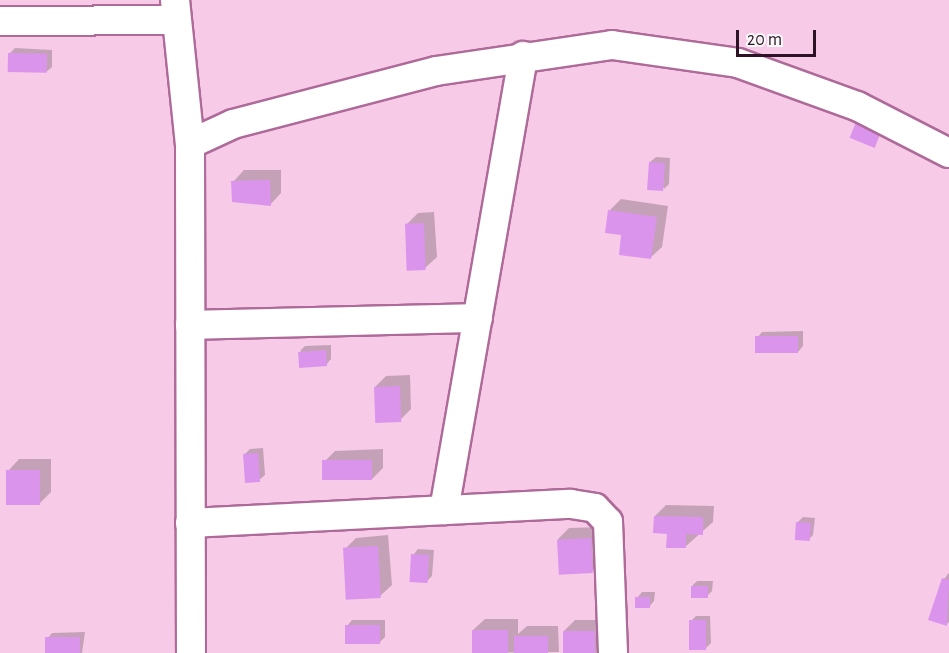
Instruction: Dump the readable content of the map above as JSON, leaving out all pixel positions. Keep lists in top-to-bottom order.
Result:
{
  "scale_bar": "20 m"
}
